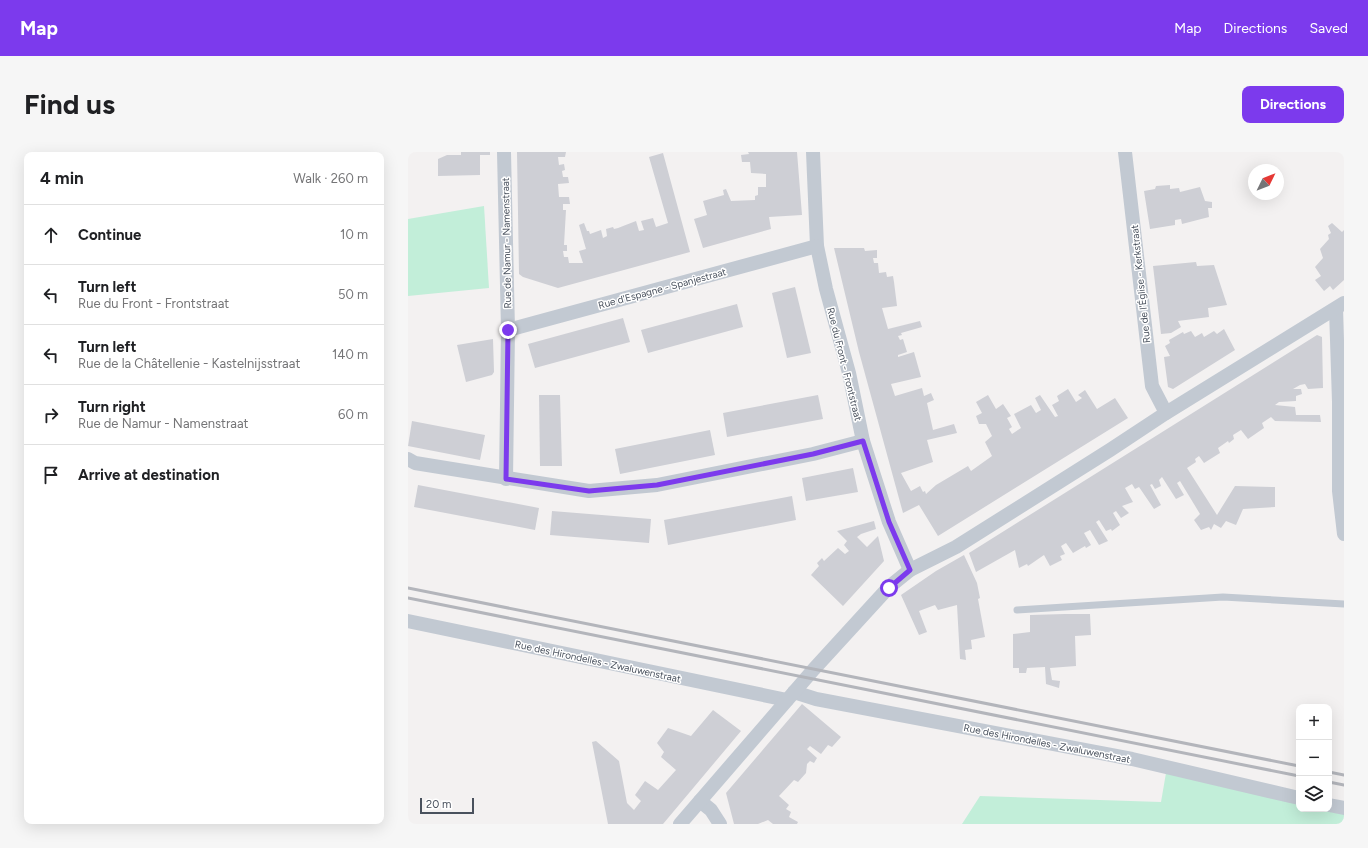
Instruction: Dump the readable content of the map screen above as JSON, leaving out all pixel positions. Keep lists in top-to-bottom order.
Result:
{
  "streets": {
    "street": [
      "Rue de Namur - Namenstraat",
      "Rue de l'Église - Kerkstraat",
      "Rue d'Espagne - Spanjestraat",
      "Rue du Front - Frontstraat",
      "Rue des Hirondelles - Zwaluwenstraat"
    ]
  },
  "crossings": [
    ["Rue de Namur - Namenstraat", "Rue d'Espagne - Spanjestraat"],
    ["Rue d'Espagne - Spanjestraat", "Rue du Front - Frontstraat"]
  ],
  "scale_bar": "20 m",
  "north": "top right",
  "page": {
    "header": "Map",
    "nav": ["Map", "Directions", "Saved"],
    "buttons": "Directions",
    "title": "Find us",
    "heading": ["4 min", "Walk · 260 m"],
    "list": [
      ["Continue", "10 m"],
      ["Turn left", "Rue du Front - Frontstraat", "50 m"],
      ["Turn left", "Rue de la Châtellenie - Kastelnijsstraat", "140 m"],
      ["Turn right", "Rue de Namur - Namenstraat", "60 m"],
      "Arrive at destination"
    ],
    "map_buttons": ["+", "−"],
    "scale": "20 m"
  }
}
